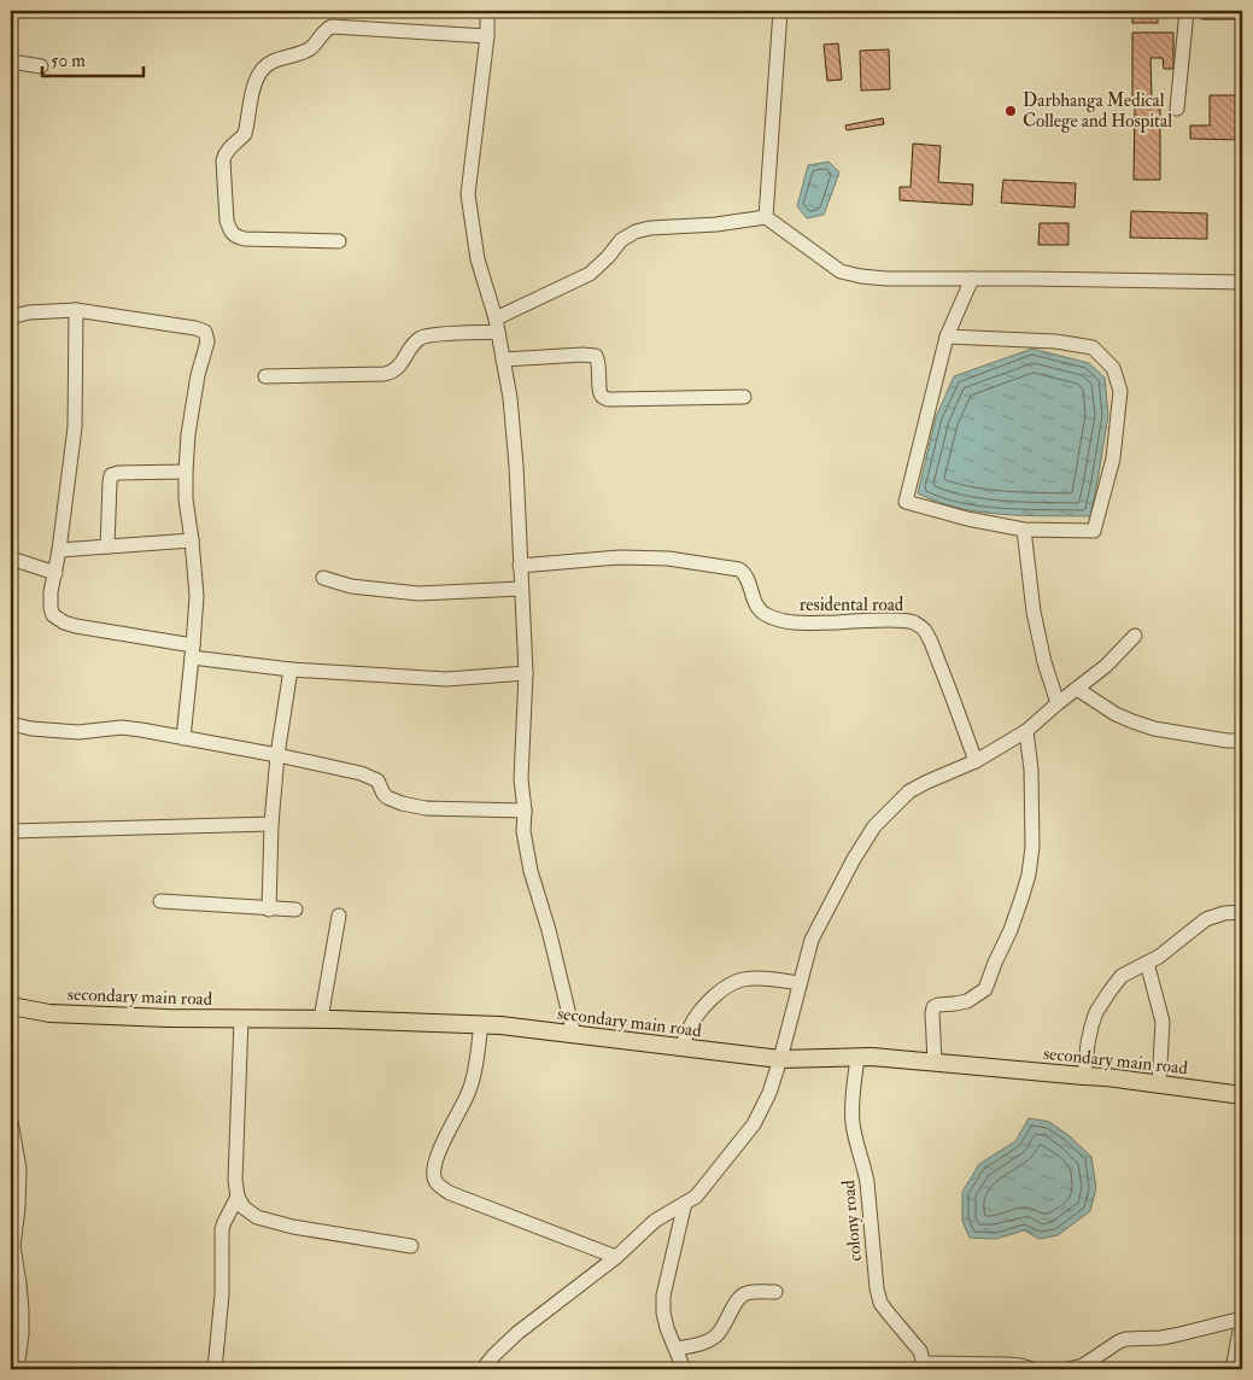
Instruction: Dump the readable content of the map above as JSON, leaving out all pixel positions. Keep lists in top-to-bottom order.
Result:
{
  "streets": {
    "main road": ["secondary main road"],
    "street": ["residental road", "colony road"]
  },
  "crossings": [
    ["secondary main road", "colony road"]
  ],
  "places": ["Darbhanga Medical College and Hospital"],
  "scale_bar": "50 m"
}
